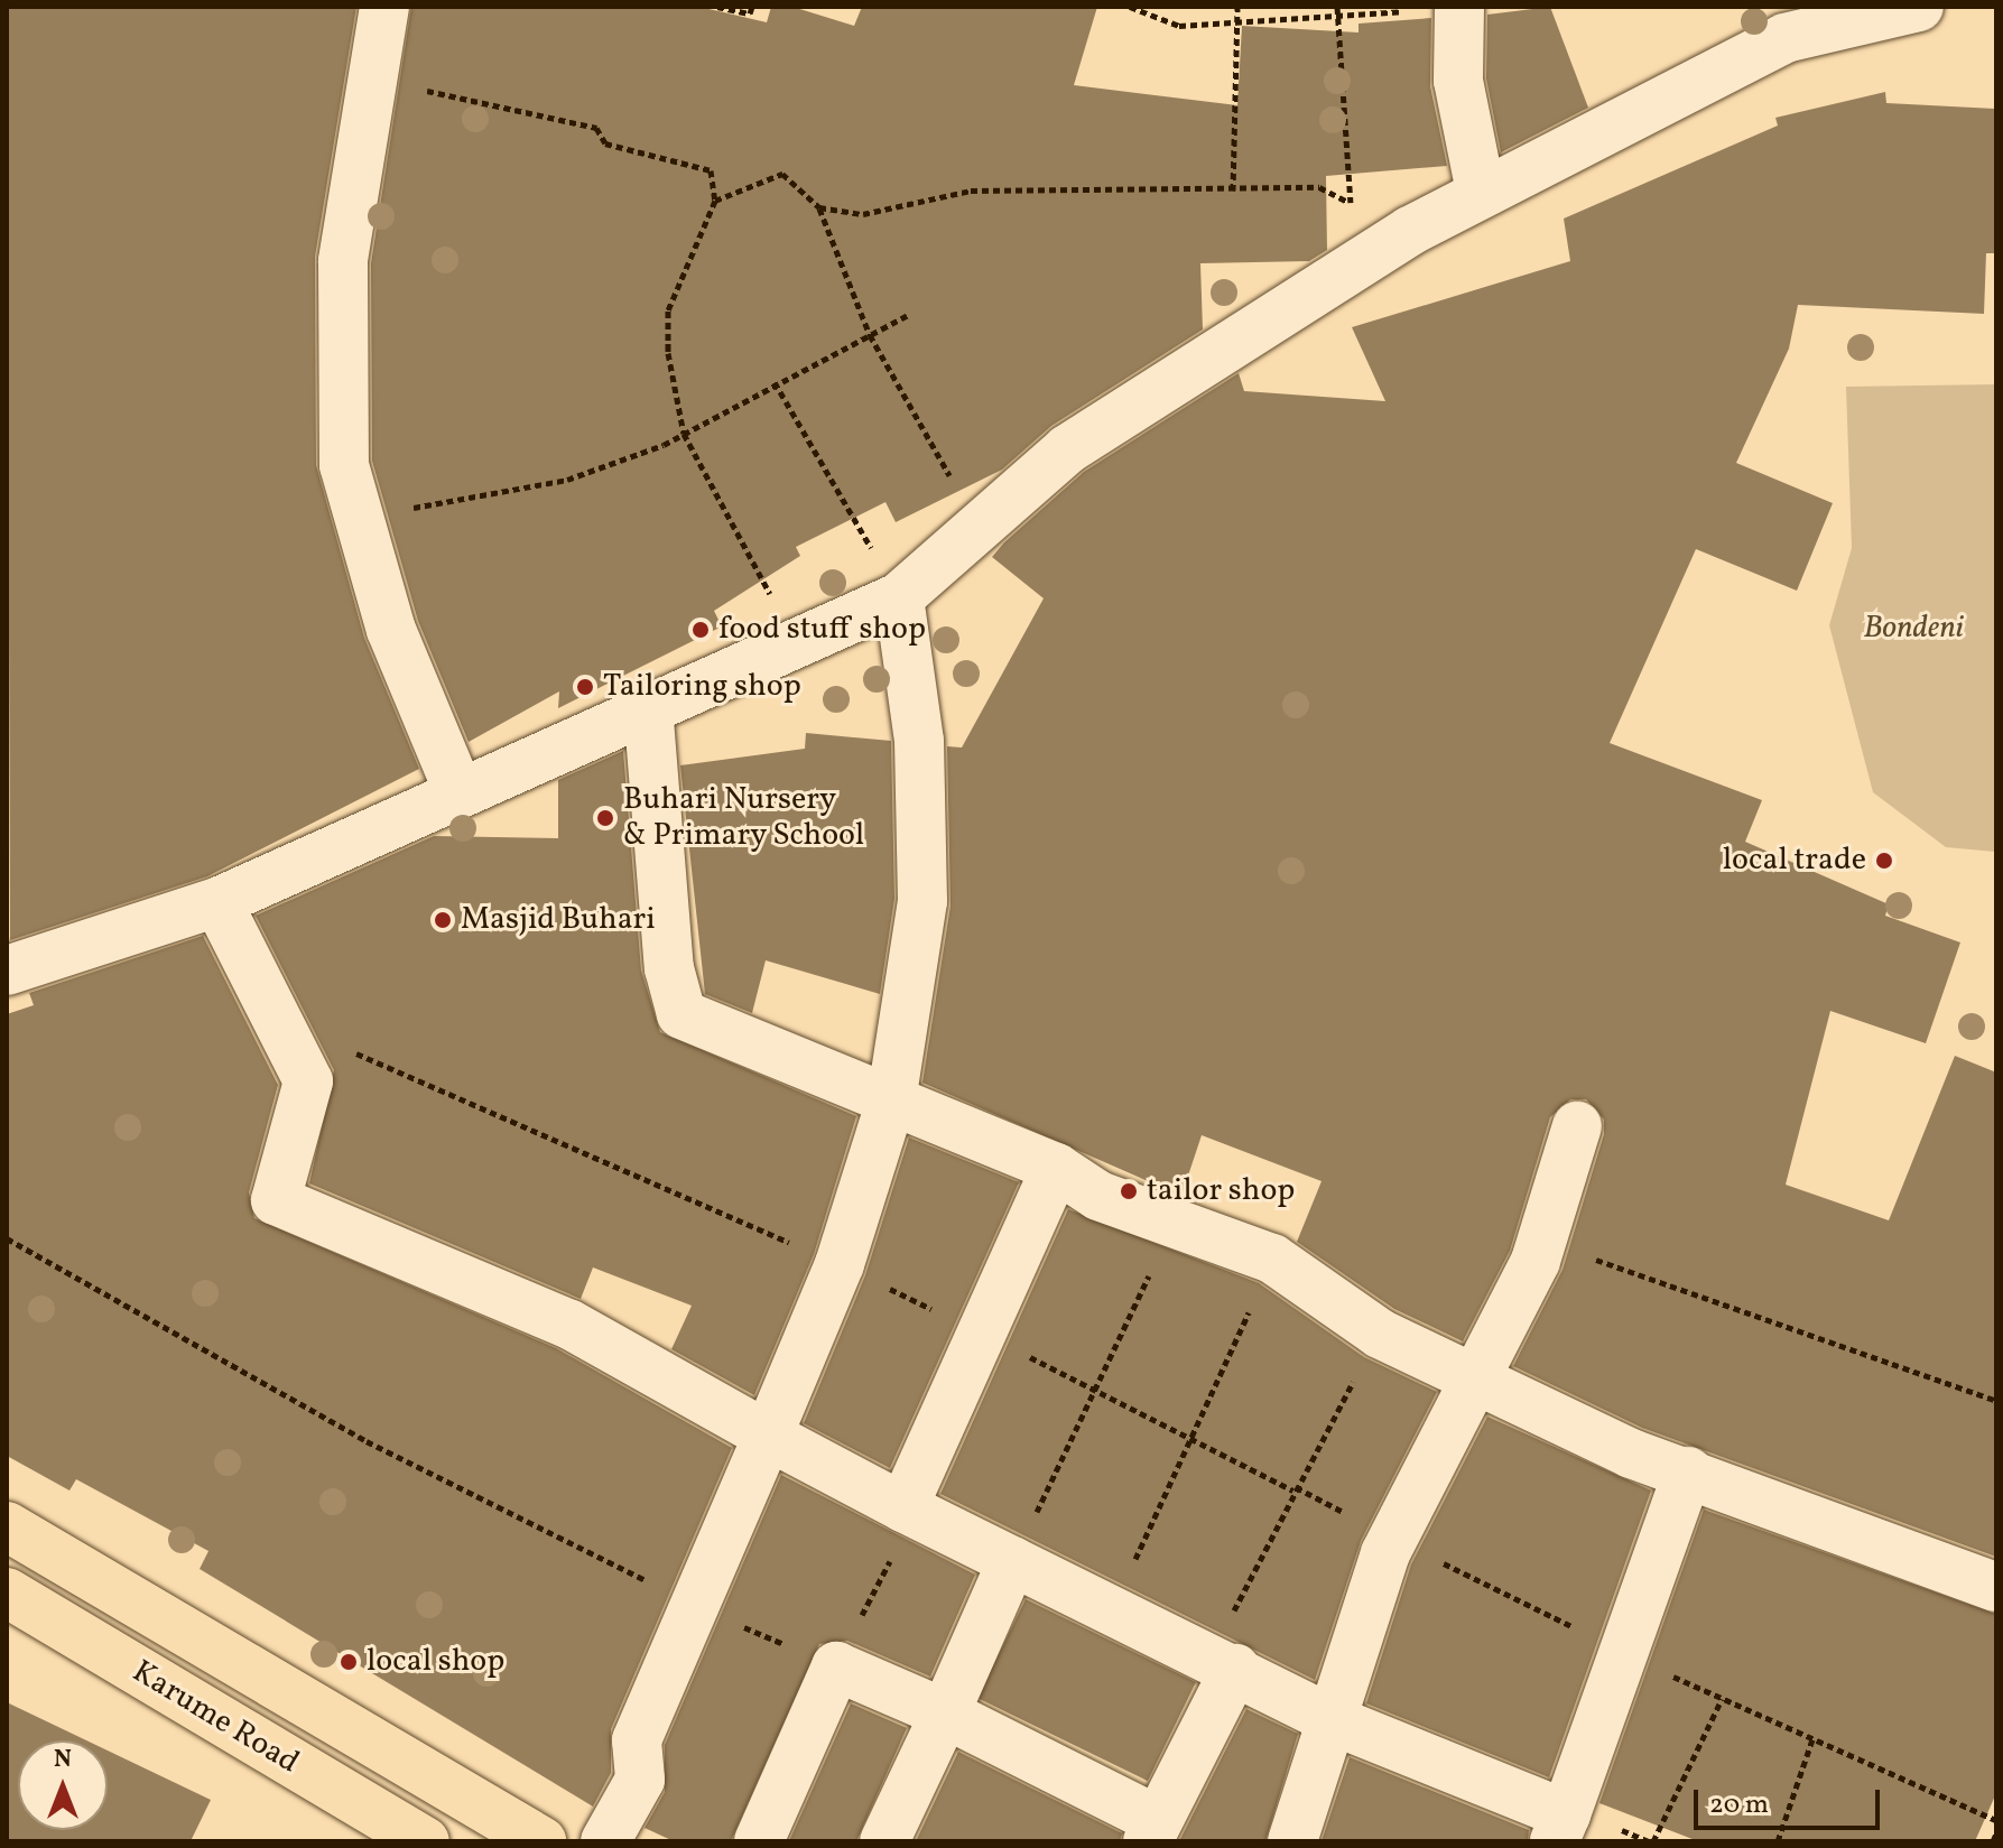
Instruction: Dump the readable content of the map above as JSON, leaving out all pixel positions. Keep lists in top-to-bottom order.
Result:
{
  "streets": {
    "main road": ["Karume Road"]
  },
  "parks": ["Bondeni"],
  "places": [
    "food stuff shop",
    "Tailoring shop",
    "Buhari Nursery & Primary School",
    "local trade",
    "Masjid Buhari",
    "tailor shop",
    "local shop"
  ],
  "scale_bar": "20 m",
  "north": "top"
}
